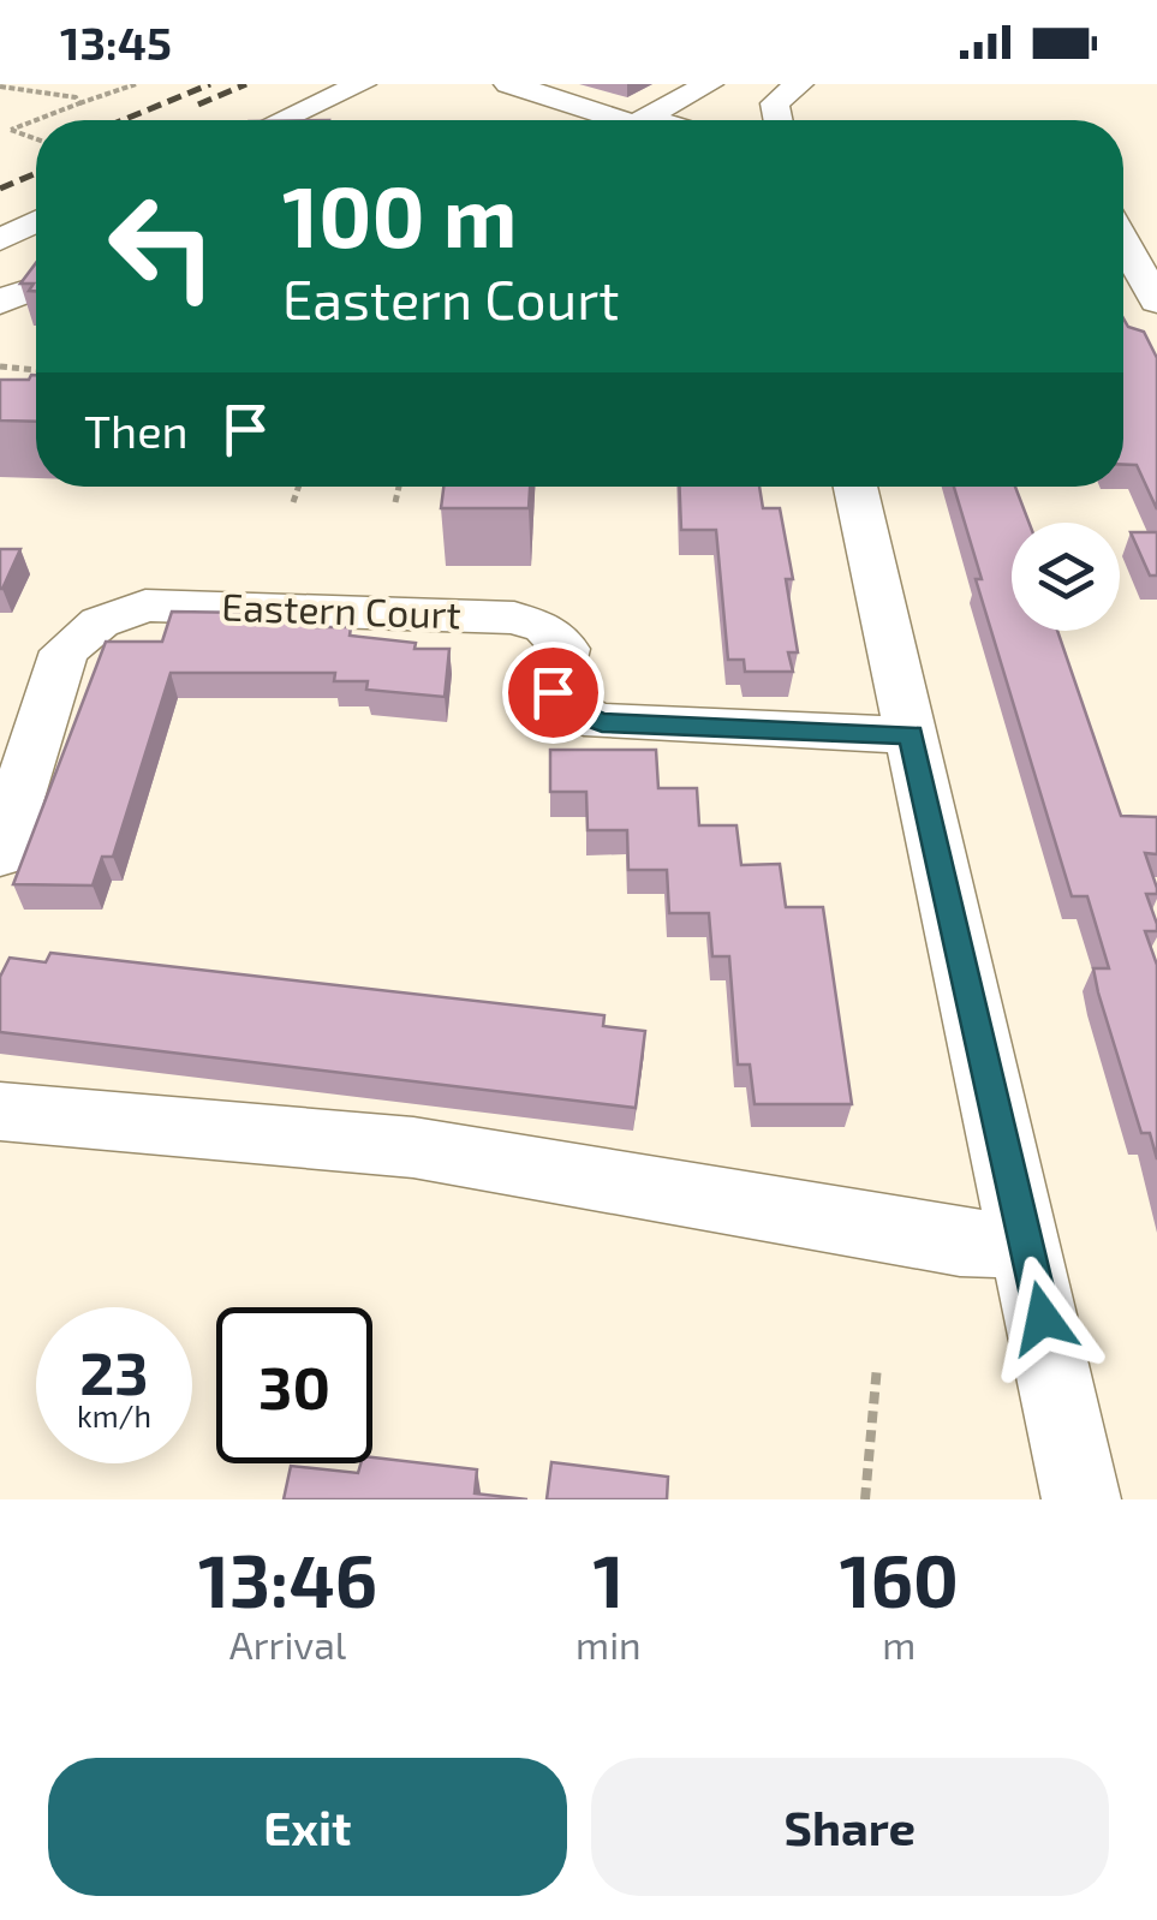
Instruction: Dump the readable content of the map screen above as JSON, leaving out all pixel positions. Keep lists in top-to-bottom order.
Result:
{
  "streets": {
    "street": ["Eastern Court"]
  },
  "page": {
    "status": "13:45",
    "turn": ["100 m", "Eastern Court"],
    "then": "Then",
    "speed": "23 km/h",
    "limit": "30",
    "eta": [
      "13:46",
      "Arrival",
      "1",
      "min",
      "160",
      "m"
    ],
    "buttons": ["Exit", "Share"]
  }
}
